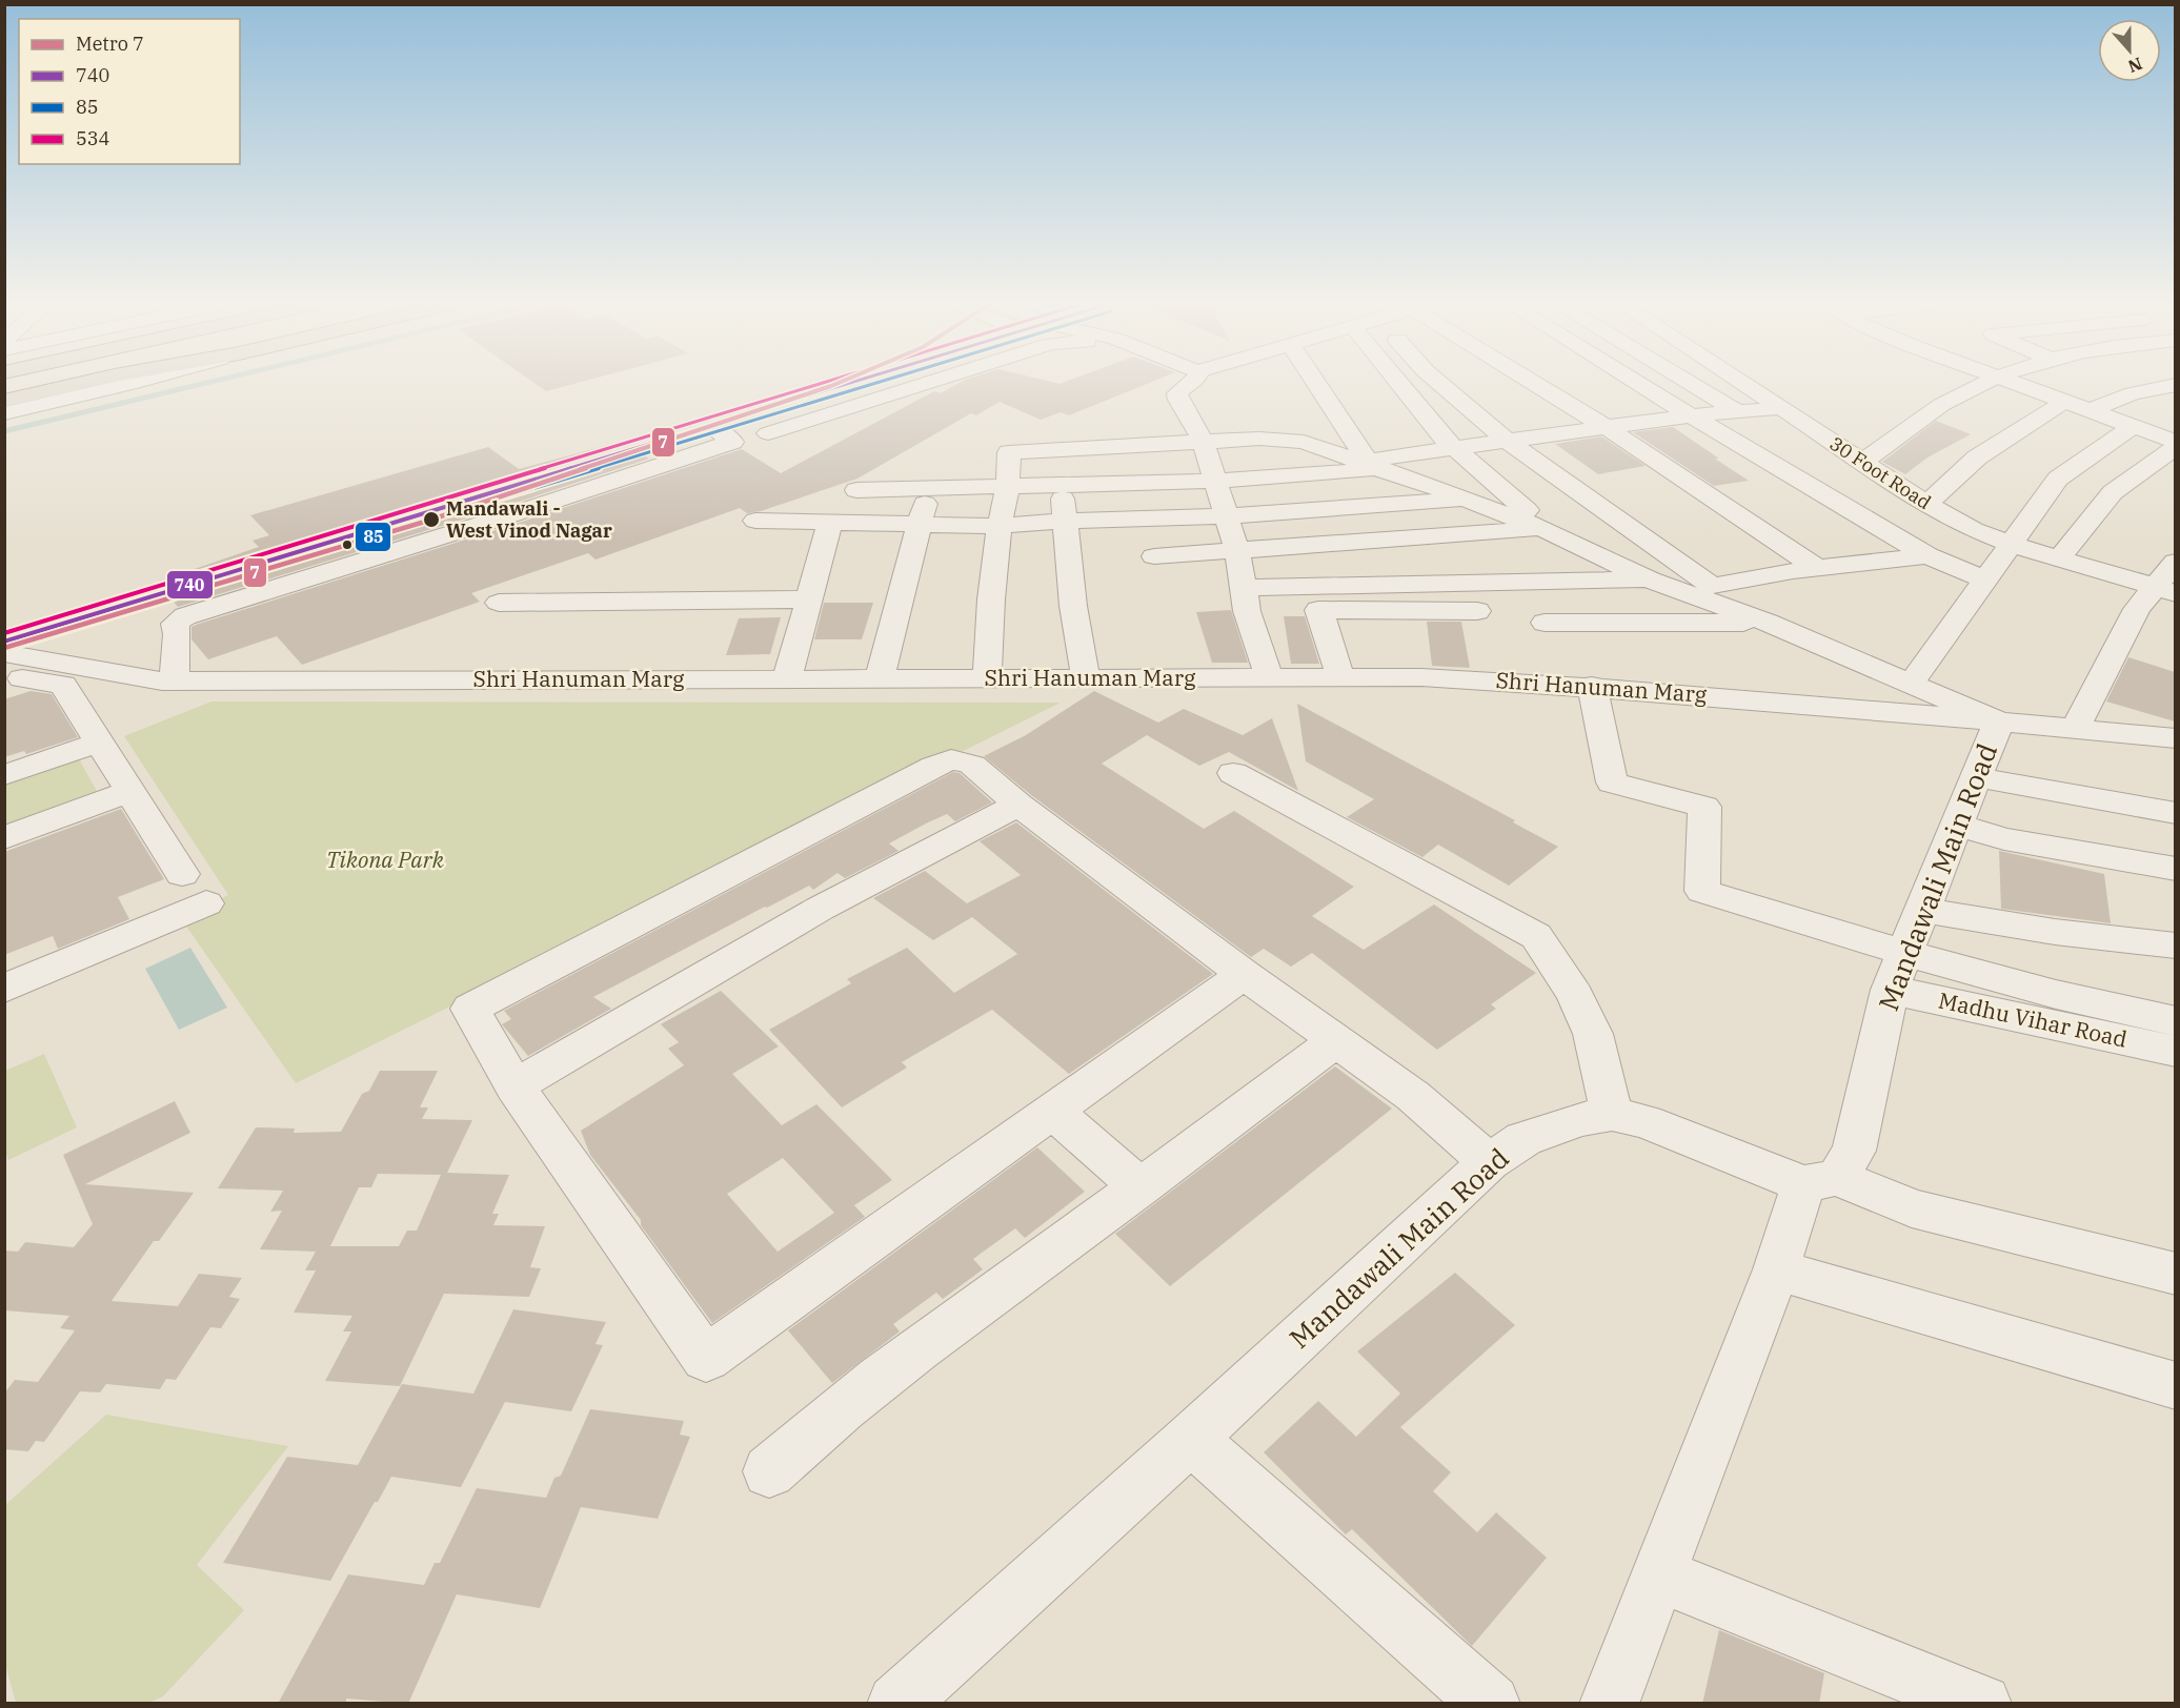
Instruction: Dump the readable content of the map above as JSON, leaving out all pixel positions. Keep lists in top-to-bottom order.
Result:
{
  "streets": {
    "street": [
      "30 Foot Road",
      "Shri Hanuman Marg",
      "Mandawali Main Road",
      "Madhu Vihar Road"
    ]
  },
  "crossings": [
    ["Shri Hanuman Marg", "Mandawali Main Road"],
    ["Mandawali Main Road", "Madhu Vihar Road"]
  ],
  "parks": ["Tikona Park"],
  "places": ["Mandawali - West Vinod Nagar"],
  "lines": [
    "metro line 7",
    "transit line 740",
    "transit line 85",
    "transit line 534"
  ],
  "legend": [
    "Metro 7",
    "740",
    "85",
    "534"
  ],
  "north": "bottom"
}
